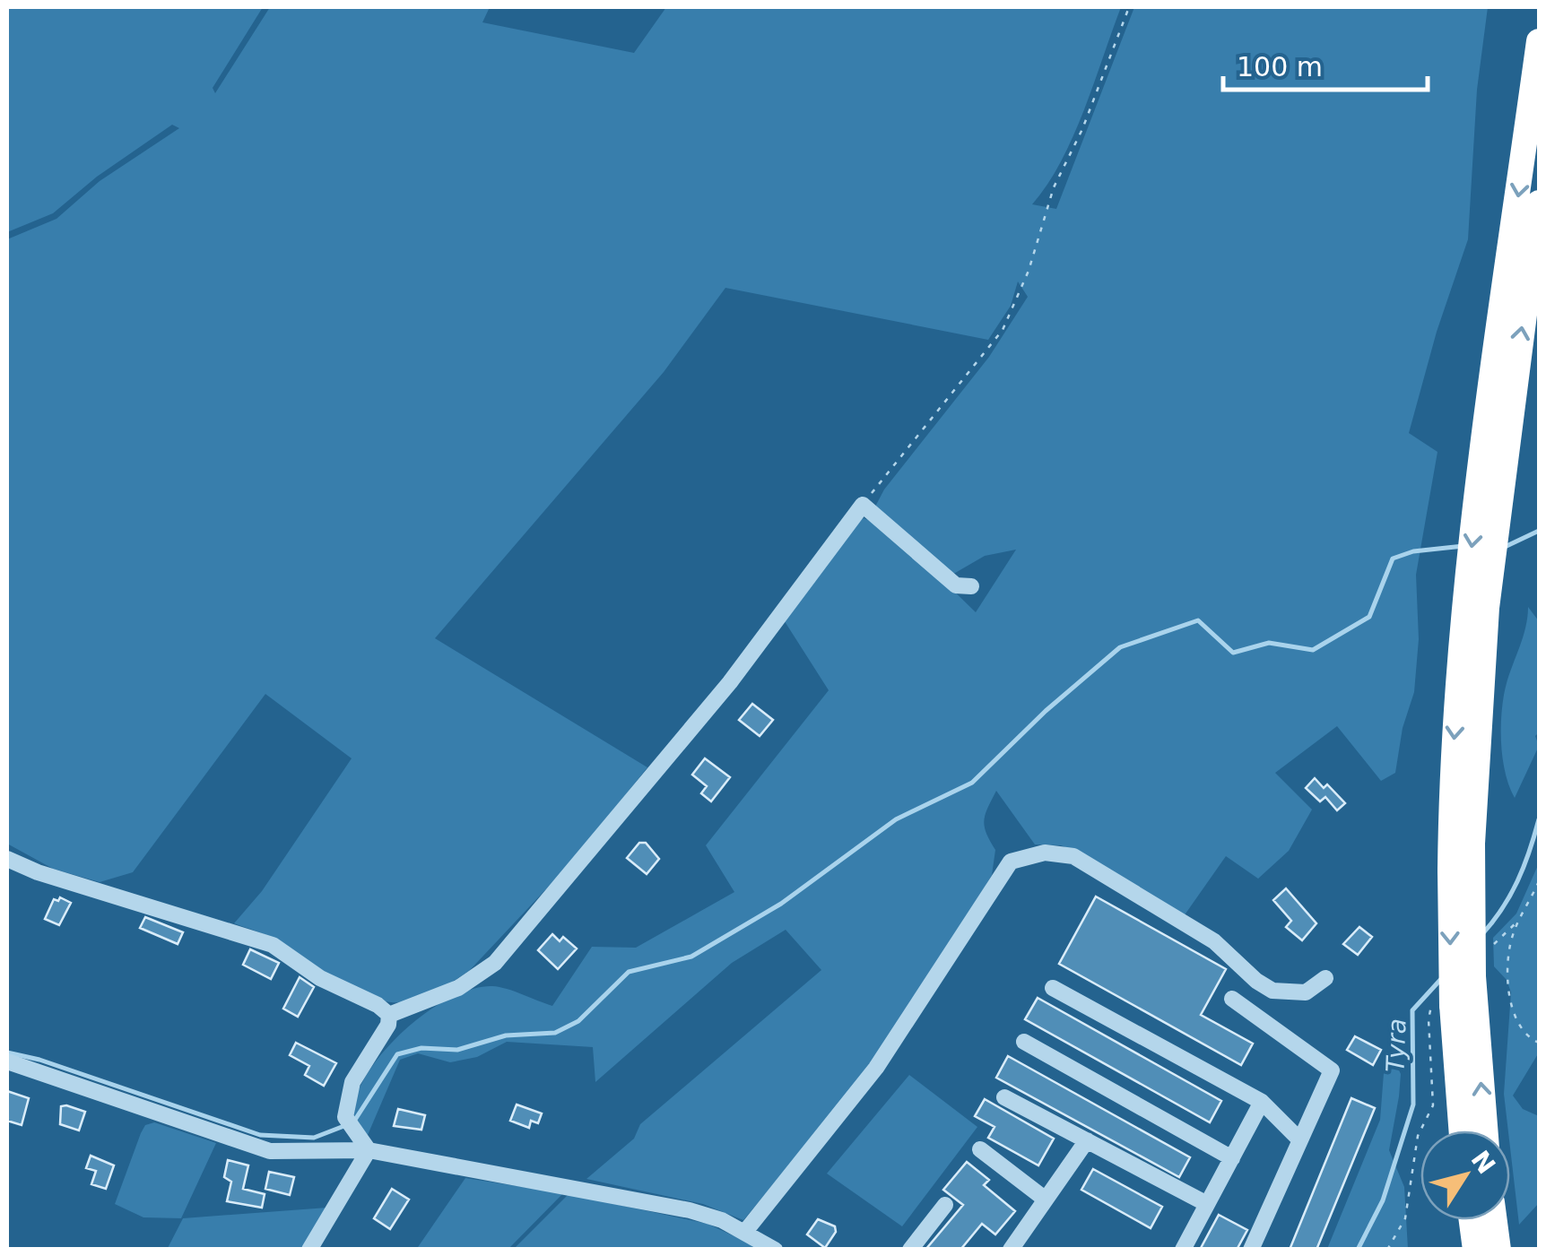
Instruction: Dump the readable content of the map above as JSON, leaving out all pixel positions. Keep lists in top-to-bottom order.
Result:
{
  "water": ["Tyra"],
  "scale_bar": "100 m",
  "north": "top right"
}
